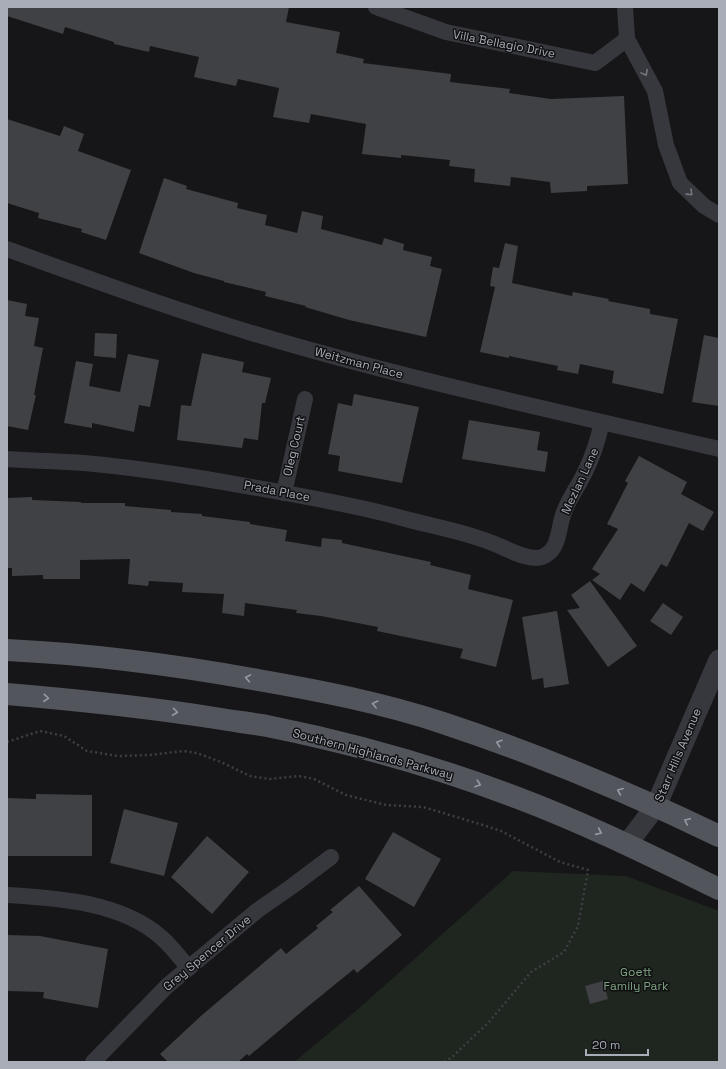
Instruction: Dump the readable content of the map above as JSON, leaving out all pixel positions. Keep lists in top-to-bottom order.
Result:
{
  "streets": {
    "main road": ["Southern Highlands Parkway"],
    "street": [
      "Villa Bellagio Drive",
      "Weitzman Place",
      "Oleg Court",
      "Mezlan Lane",
      "Prada Place",
      "Starr Hills Avenue",
      "Grey Spencer Drive"
    ]
  },
  "crossings": [
    ["Weitzman Place", "Mezlan Lane"],
    ["Oleg Court", "Prada Place"],
    ["Mezlan Lane", "Prada Place"],
    ["Southern Highlands Parkway", "Starr Hills Avenue"]
  ],
  "parks": ["Goett Family Park"],
  "scale_bar": "20 m"
}
